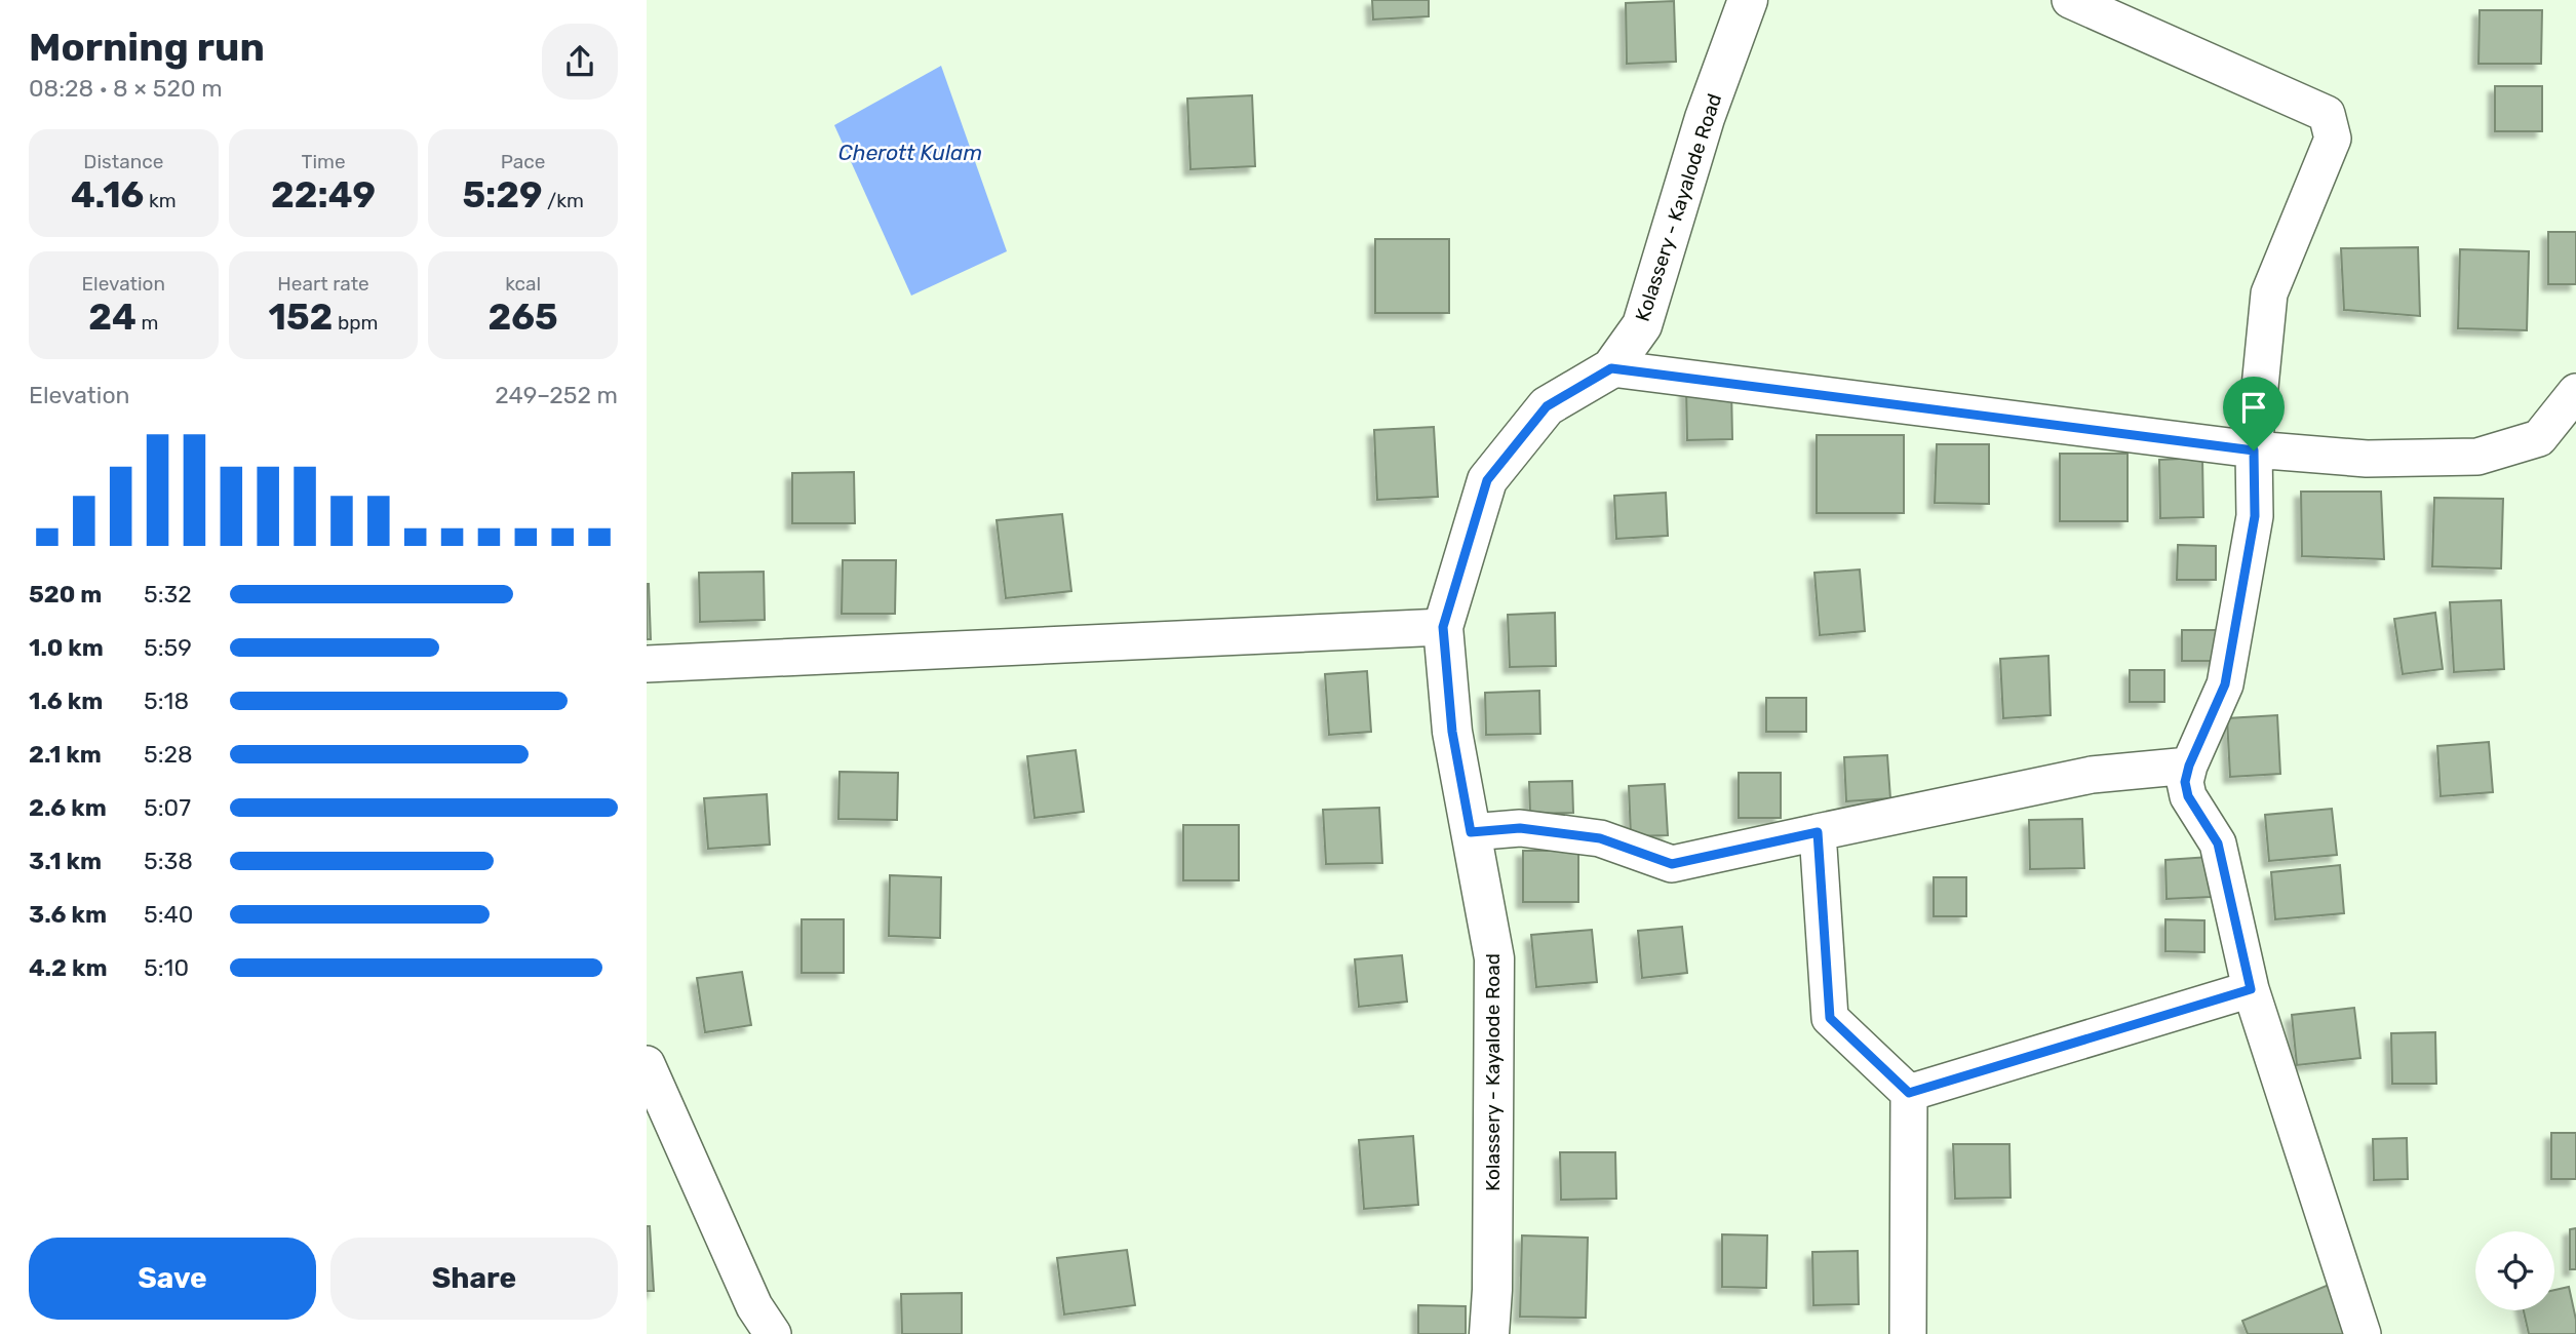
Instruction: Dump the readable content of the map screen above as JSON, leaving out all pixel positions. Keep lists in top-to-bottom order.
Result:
{
  "streets": {
    "main road": ["Kolassery - Kayalode Road"]
  },
  "water": ["Cherott Kulam"],
  "page": {
    "heading": ["Morning run", "08:28 · 8 × 520 m"],
    "stats": [
      ["Distance", "4.16 km"],
      ["Time", "22:49"],
      ["Pace", "5:29 /km"],
      ["Elevation", "24 m"],
      ["Heart rate", "152 bpm"],
      ["kcal", "265"]
    ],
    "chart": ["Elevation", "249–252 m"],
    "list": [
      {
        "name": "520 m",
        "note": "5:32"
      },
      {
        "name": "1.0 km",
        "note": "5:59"
      },
      {
        "name": "1.6 km",
        "note": "5:18"
      },
      {
        "name": "2.1 km",
        "note": "5:28"
      },
      {
        "name": "2.6 km",
        "note": "5:07"
      },
      {
        "name": "3.1 km",
        "note": "5:38"
      },
      {
        "name": "3.6 km",
        "note": "5:40"
      },
      {
        "name": "4.2 km",
        "note": "5:10"
      }
    ],
    "buttons": ["Save", "Share"]
  }
}
